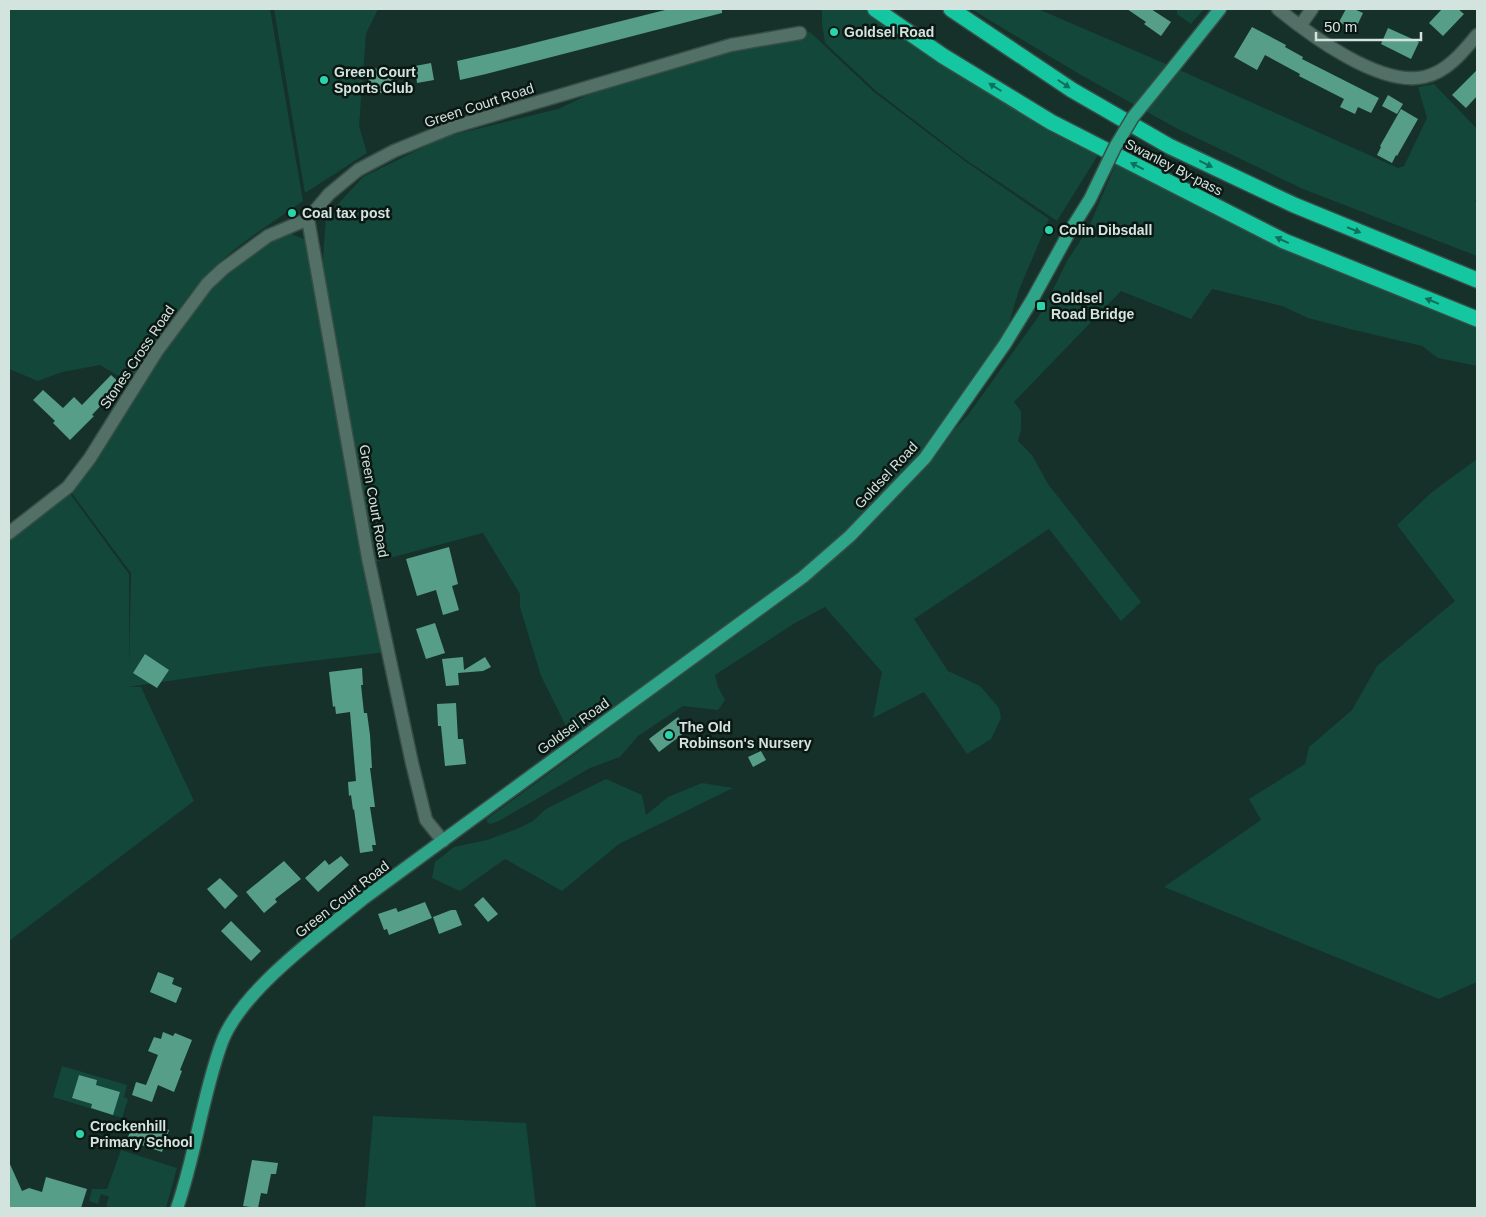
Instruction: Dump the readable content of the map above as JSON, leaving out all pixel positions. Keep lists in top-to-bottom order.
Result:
{
  "streets": {
    "highway": ["Swanley By-pass"],
    "main road": ["Green Court Road", "Goldsel Road"],
    "street": ["Stones Cross Road"]
  },
  "crossings": [
    ["Green Court Road", "Stones Cross Road"],
    ["Green Court Road", "Goldsel Road"]
  ],
  "places": {
    "other": [
      "Goldsel Road",
      "Green Court Sports Club",
      "Coal tax post",
      "Colin Dibsdall",
      "The Old Robinson's Nursery",
      "Crockenhill Primary School"
    ],
    "transit": ["Goldsel Road Bridge"]
  },
  "scale_bar": "50 m"
}
